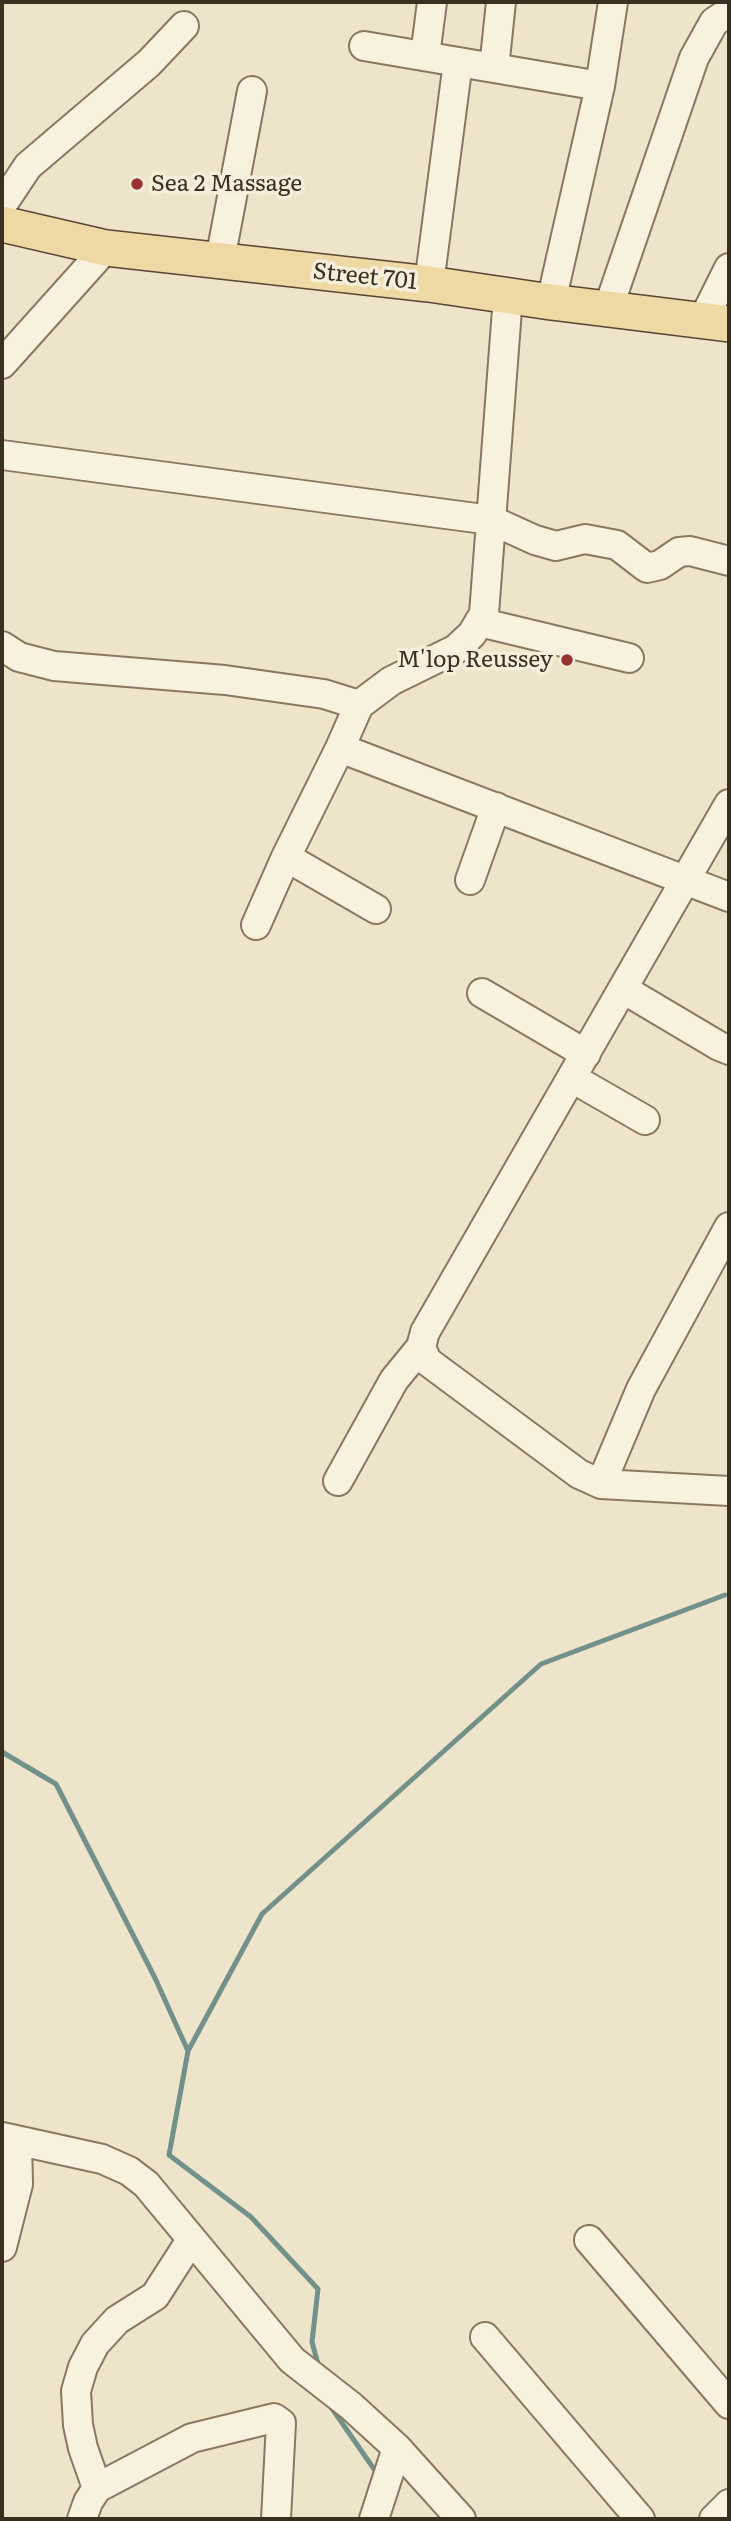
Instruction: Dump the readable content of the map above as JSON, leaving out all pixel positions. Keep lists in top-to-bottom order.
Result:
{
  "streets": {
    "main road": ["Street 701"]
  },
  "places": ["Sea 2 Massage", "M'lop Reussey"]
}
